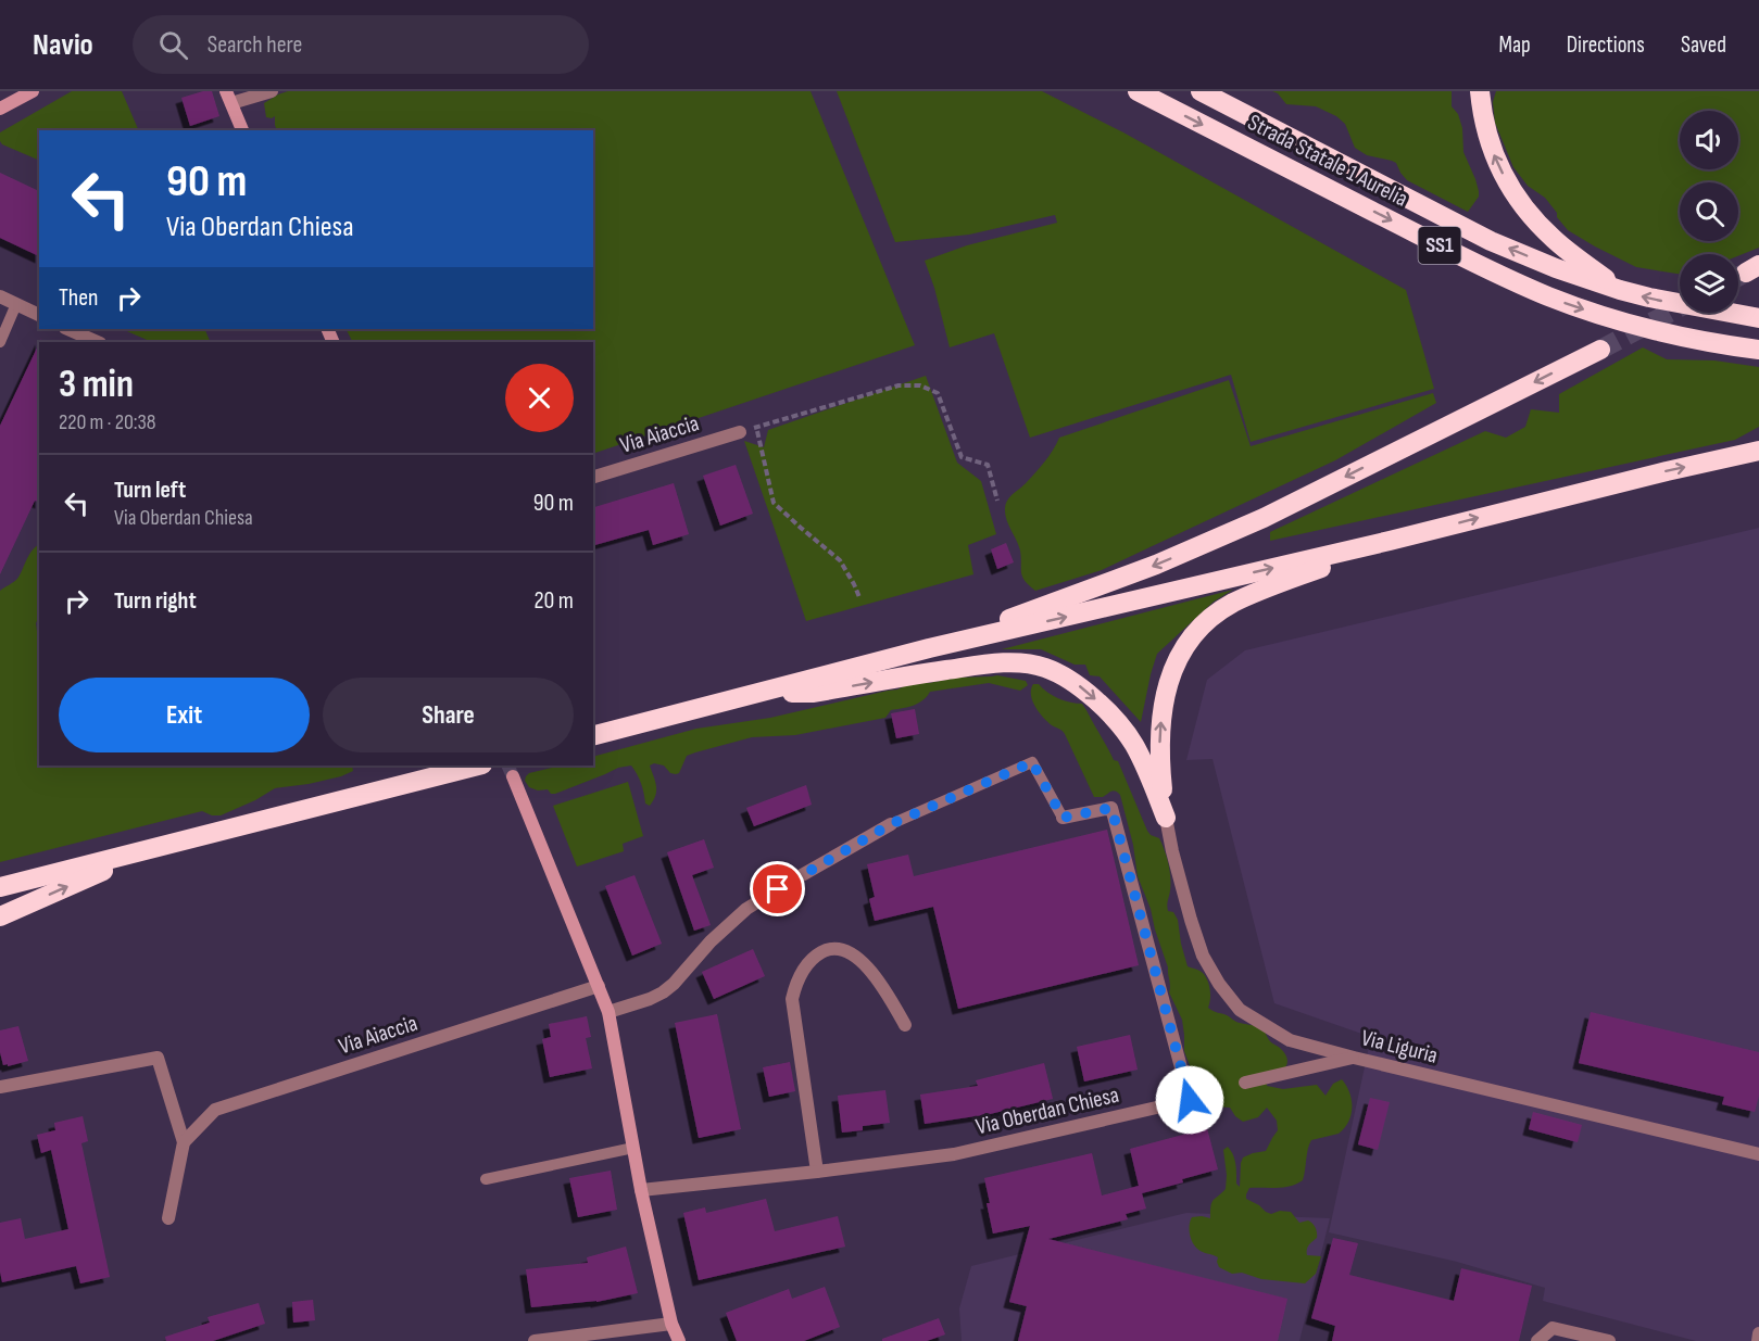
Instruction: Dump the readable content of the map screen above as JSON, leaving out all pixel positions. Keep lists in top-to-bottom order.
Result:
{
  "streets": {
    "highway": ["Strada Statale 1 Aurelia", "SS1"],
    "street": ["Via Aiaccia", "Via Liguria", "Via Oberdan Chiesa"]
  },
  "page": {
    "header": "Navio",
    "search": "Search here",
    "nav": ["Map", "Directions", "Saved"],
    "turn": ["90 m", "Via Oberdan Chiesa"],
    "then": "Then",
    "heading": ["3 min", "220 m · 20:38"],
    "list": [
      {
        "name": "Turn left",
        "note": "Via Oberdan Chiesa",
        "value": "90 m"
      },
      {
        "name": "Turn right",
        "value": "20 m"
      }
    ],
    "buttons": ["Exit", "Share"]
  }
}
